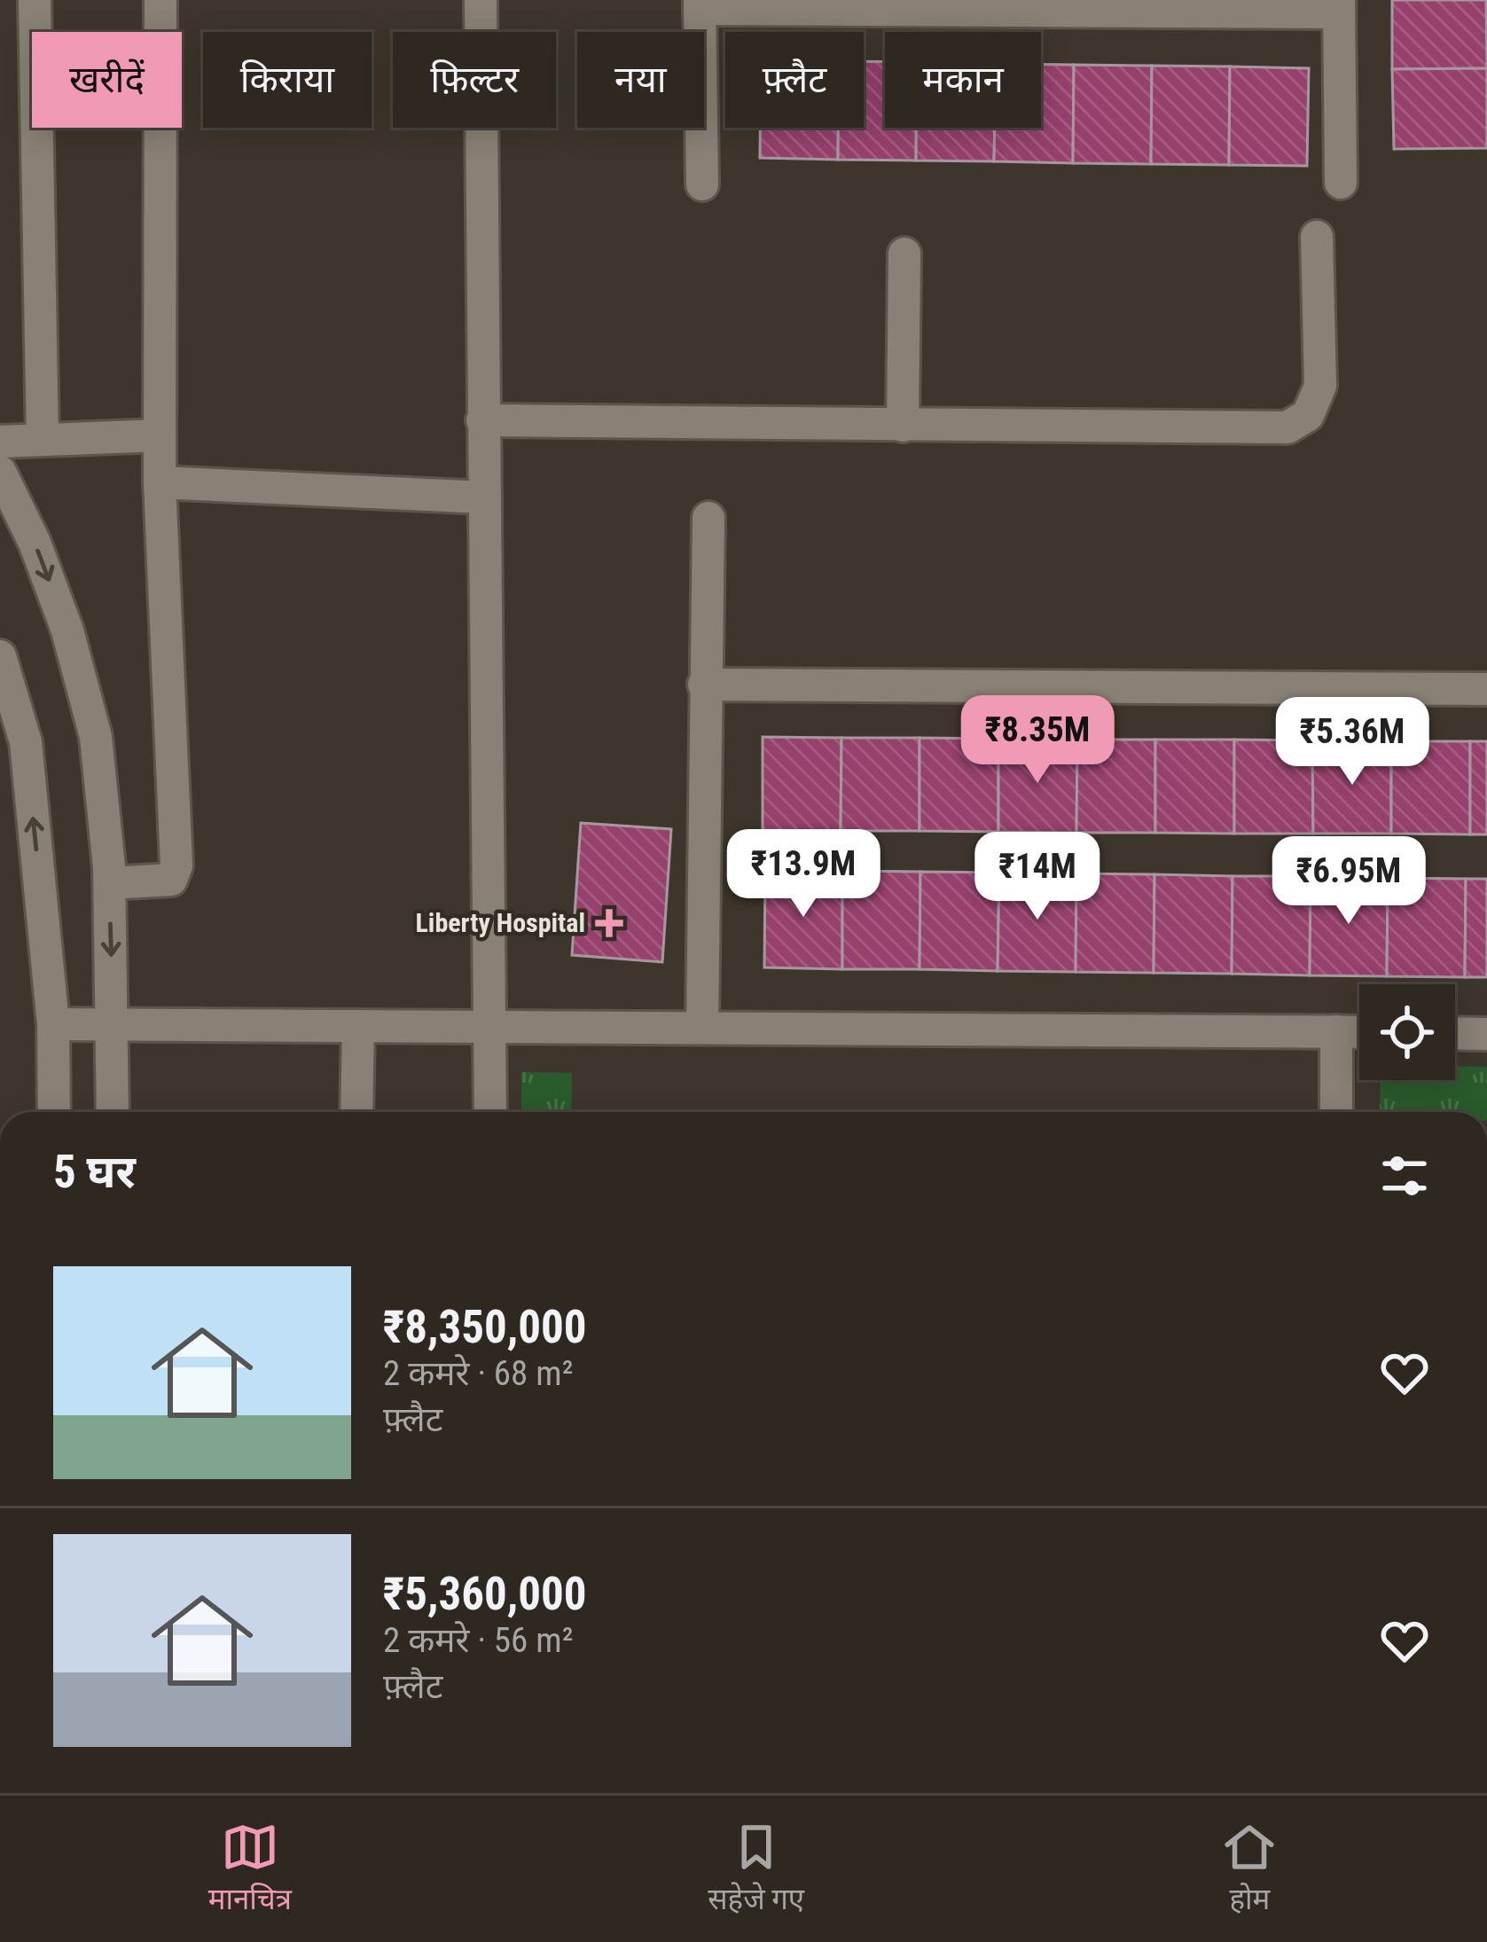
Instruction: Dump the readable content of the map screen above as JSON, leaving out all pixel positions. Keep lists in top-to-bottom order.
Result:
{
  "places": {
    "health": ["Liberty Hospital"]
  },
  "page": {
    "chip": [
      "खरीदें",
      "किराया",
      "फ़िल्टर",
      "नया",
      "फ़्लैट",
      "मकान"
    ],
    "price": [
      "₹8.35M",
      "₹5.36M",
      "₹13.9M",
      "₹14M",
      "₹6.95M"
    ],
    "heading": "5 घर",
    "list": [
      {
        "name": "₹8,350,000",
        "note": "2 कमरे · 68 m² · फ़्लैट"
      },
      {
        "name": "₹5,360,000",
        "note": "2 कमरे · 56 m² · फ़्लैट"
      }
    ],
    "tabs": ["मानचित्र", "सहेजे गए", "होम"]
  }
}
